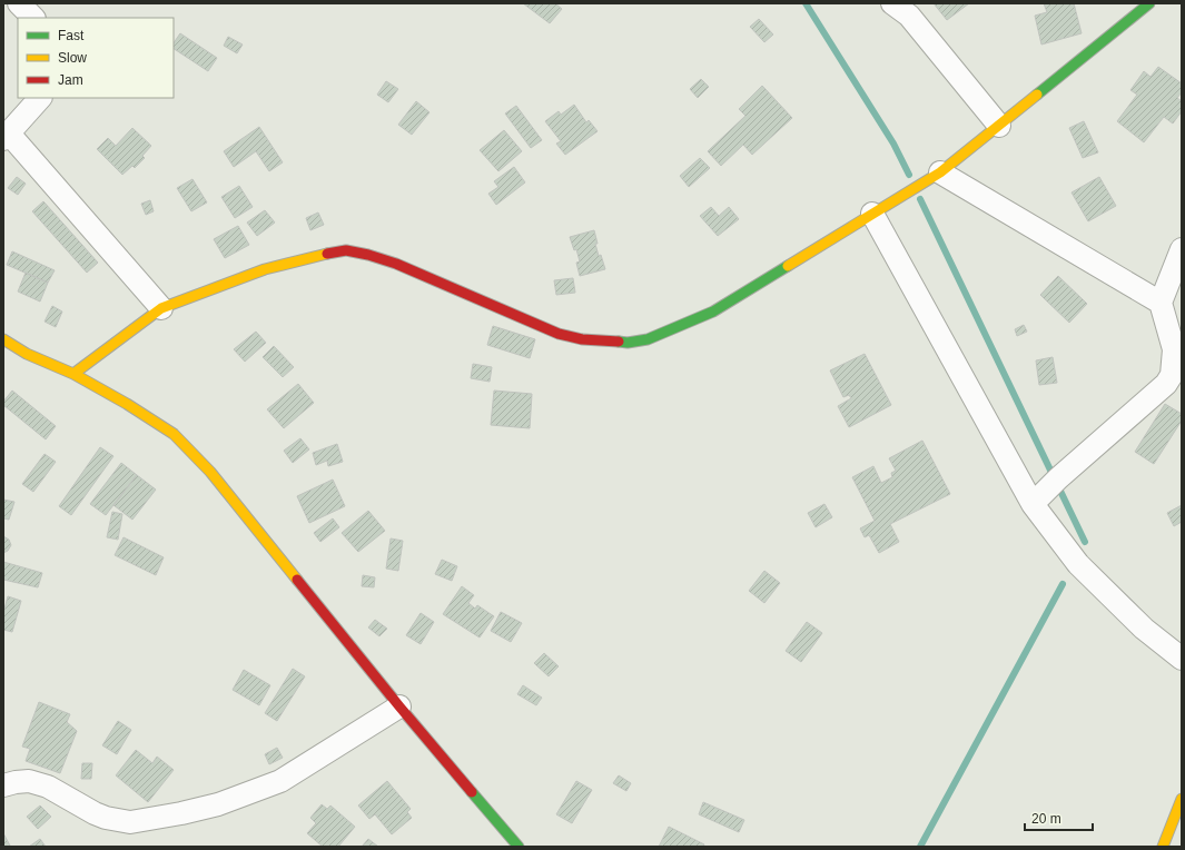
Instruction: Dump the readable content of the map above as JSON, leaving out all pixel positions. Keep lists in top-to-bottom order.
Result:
{
  "legend": ["Fast", "Slow", "Jam"],
  "scale_bar": "20 m"
}
